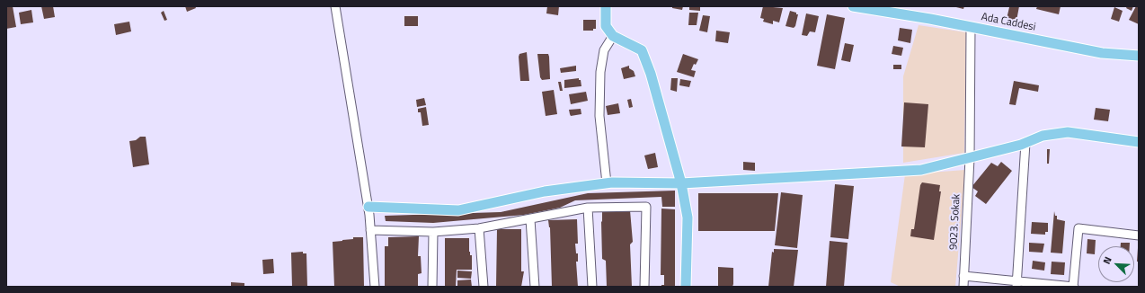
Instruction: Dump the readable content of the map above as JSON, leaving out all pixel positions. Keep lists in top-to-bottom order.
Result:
{
  "streets": {
    "main road": ["Ada Caddesi"],
    "street": ["9023. Sokak"]
  },
  "crossings": [
    ["Ada Caddesi", "9023. Sokak"]
  ],
  "north": "top left"
}
